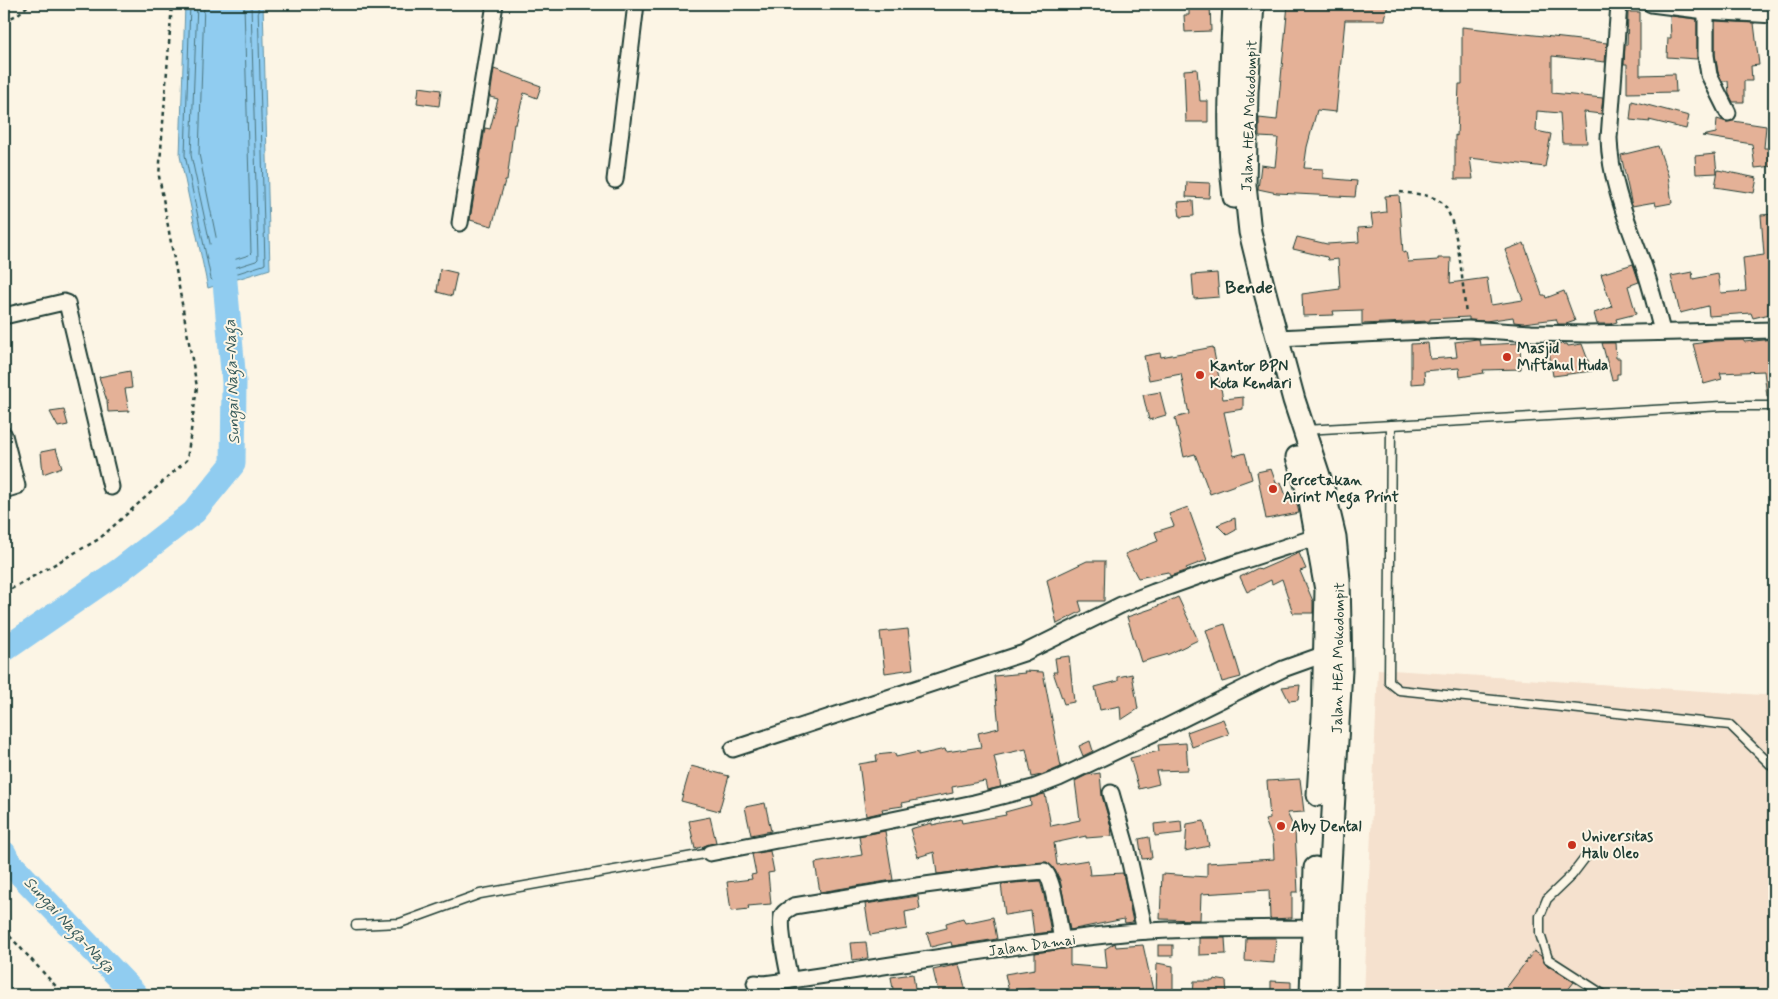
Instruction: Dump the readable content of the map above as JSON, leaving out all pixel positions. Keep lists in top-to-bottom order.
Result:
{
  "streets": {
    "street": ["Jalan HEA Mokodompit", "Jalan Damai"]
  },
  "crossings": [
    ["Jalan HEA Mokodompit", "Jalan Damai"]
  ],
  "districts": ["Bende"],
  "water": ["Sungai Naga-Naga"],
  "places": [
    "Masjid Miftahul Huda",
    "Kantor BPN Kota Kendari",
    "Percetakan Airint Mega Print",
    "Aby Dental",
    "Universitas Halu Oleo"
  ]
}
